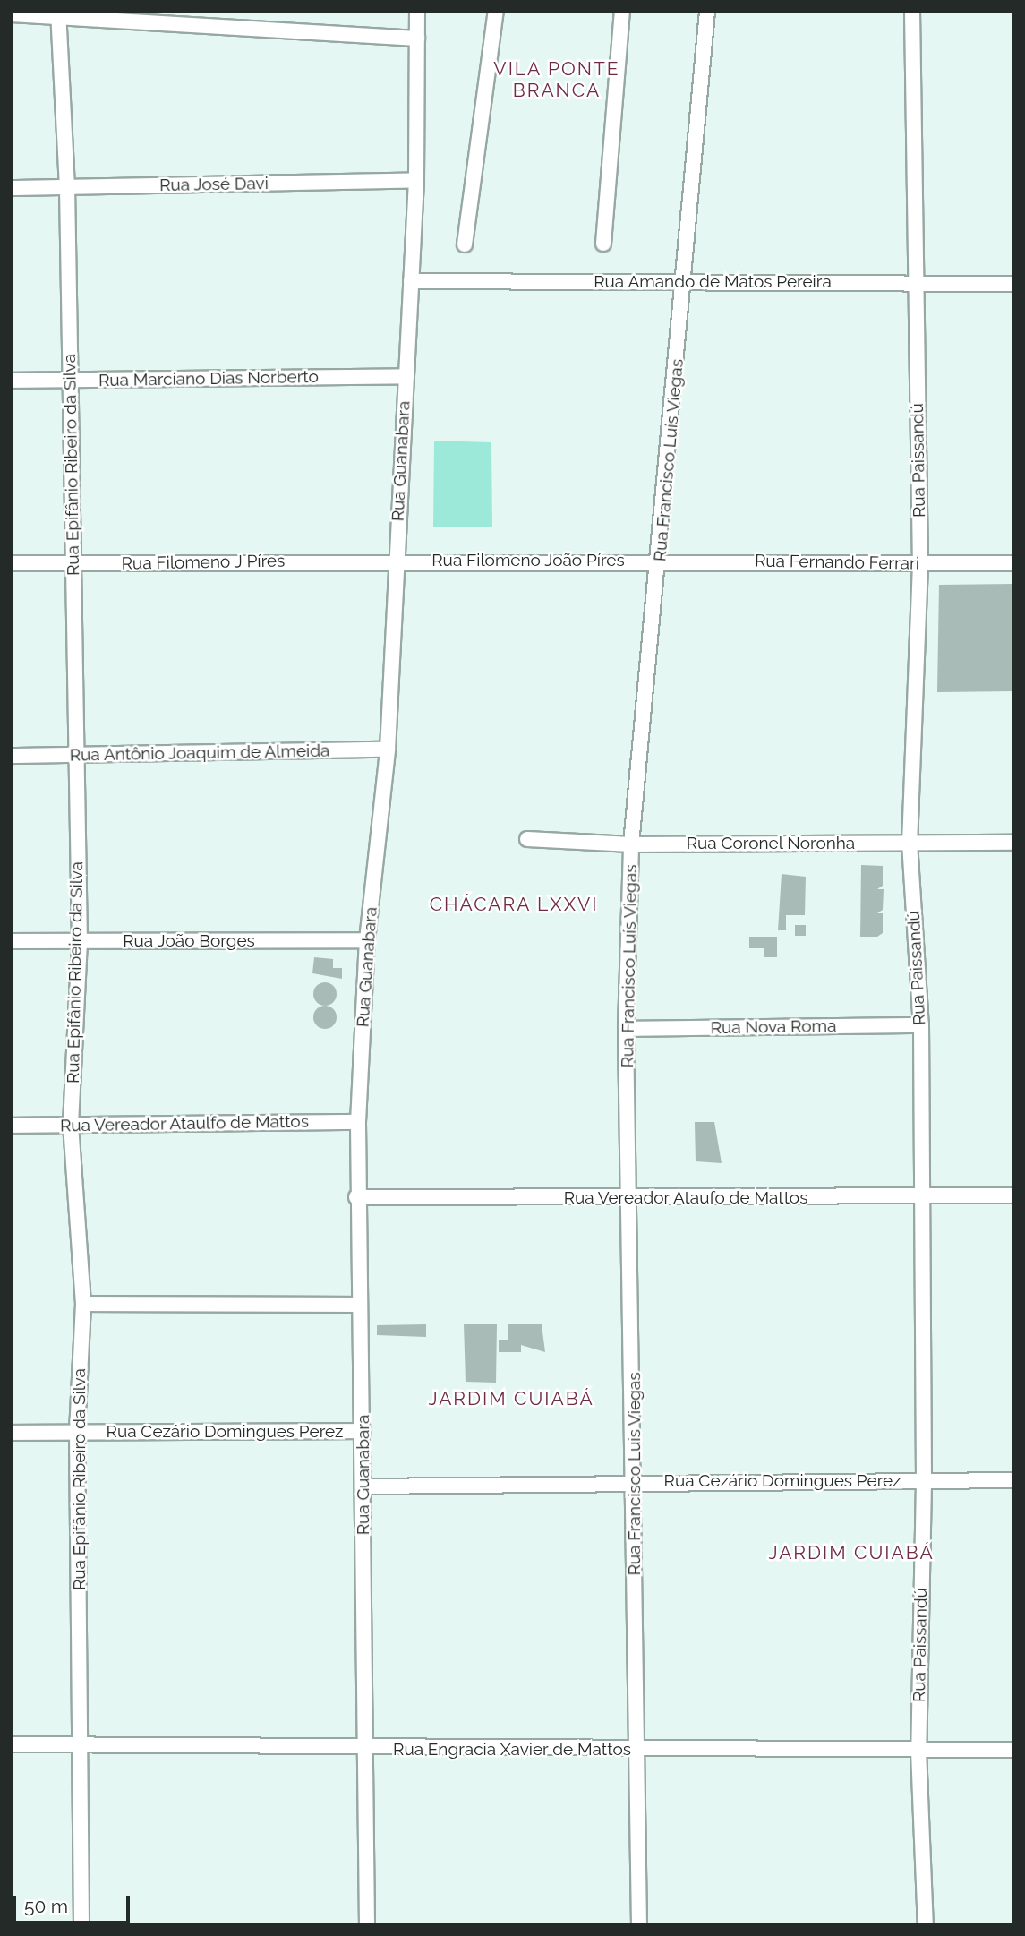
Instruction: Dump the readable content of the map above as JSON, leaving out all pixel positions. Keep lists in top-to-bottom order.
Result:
{
  "streets": {
    "street": [
      "Rua José Davi",
      "Rua Amando de Matos Pereira",
      "Rua Marciano Dias Norberto",
      "Rua Francisco Luís Viegas",
      "Rua Paissandú",
      "Rua Guanabara",
      "Rua Epifânio Ribeiro da Silva",
      "Rua Filomeno João Píres",
      "Rua Filomeno J Píres",
      "Rua Fernando Ferrari",
      "Rua Antônio Joaquim de Almeida",
      "Rua Coronel Noronha",
      "Rua João Borges",
      "Rua Nova Roma",
      "Rua Vereador Ataulfo de Mattos",
      "Rua Vereador Ataufo de Mattos",
      "Rua Cezário Domingues Perez",
      "Rua Engracia Xavier de Mattos"
    ]
  },
  "crossings": [
    ["Rua José Davi", "Rua Guanabara"],
    ["Rua José Davi", "Rua Epifânio Ribeiro da Silva"],
    ["Rua Amando de Matos Pereira", "Rua Francisco Luís Viegas"],
    ["Rua Amando de Matos Pereira", "Rua Paissandú"],
    ["Rua Amando de Matos Pereira", "Rua Guanabara"],
    ["Rua Marciano Dias Norberto", "Rua Guanabara"],
    ["Rua Marciano Dias Norberto", "Rua Epifânio Ribeiro da Silva"],
    ["Rua Francisco Luís Viegas", "Rua Filomeno João Píres"],
    ["Rua Francisco Luís Viegas", "Rua Fernando Ferrari"],
    ["Rua Francisco Luís Viegas", "Rua Coronel Noronha"],
    ["Rua Francisco Luís Viegas", "Rua Nova Roma"],
    ["Rua Francisco Luís Viegas", "Rua Vereador Ataufo de Mattos"],
    ["Rua Francisco Luís Viegas", "Rua Cezário Domingues Perez"],
    ["Rua Francisco Luís Viegas", "Rua Engracia Xavier de Mattos"],
    ["Rua Paissandú", "Rua Fernando Ferrari"],
    ["Rua Paissandú", "Rua Coronel Noronha"],
    ["Rua Paissandú", "Rua Nova Roma"],
    ["Rua Paissandú", "Rua Vereador Ataufo de Mattos"],
    ["Rua Paissandú", "Rua Cezário Domingues Perez"],
    ["Rua Paissandú", "Rua Engracia Xavier de Mattos"],
    ["Rua Guanabara", "Rua Filomeno João Píres"],
    ["Rua Guanabara", "Rua Filomeno J Píres"],
    ["Rua Guanabara", "Rua Antônio Joaquim de Almeida"],
    ["Rua Guanabara", "Rua João Borges"],
    ["Rua Guanabara", "Rua Vereador Ataulfo de Mattos"],
    ["Rua Guanabara", "Rua Vereador Ataufo de Mattos"],
    ["Rua Guanabara", "Rua Cezário Domingues Perez"],
    ["Rua Guanabara", "Rua Engracia Xavier de Mattos"],
    ["Rua Epifânio Ribeiro da Silva", "Rua Filomeno J Píres"],
    ["Rua Epifânio Ribeiro da Silva", "Rua Antônio Joaquim de Almeida"],
    ["Rua Epifânio Ribeiro da Silva", "Rua João Borges"],
    ["Rua Epifânio Ribeiro da Silva", "Rua Vereador Ataulfo de Mattos"],
    ["Rua Epifânio Ribeiro da Silva", "Rua Cezário Domingues Perez"],
    ["Rua Epifânio Ribeiro da Silva", "Rua Engracia Xavier de Mattos"],
    ["Rua Filomeno João Píres", "Rua Filomeno J Píres"],
    ["Rua Filomeno João Píres", "Rua Fernando Ferrari"]
  ],
  "districts": [
    "VILA PONTE BRANCA",
    "CHÁCARA LXXVI",
    "JARDIM CUIABÁ",
    "JARDIM CUIABÁ"
  ],
  "scale_bar": "50 m"
}
